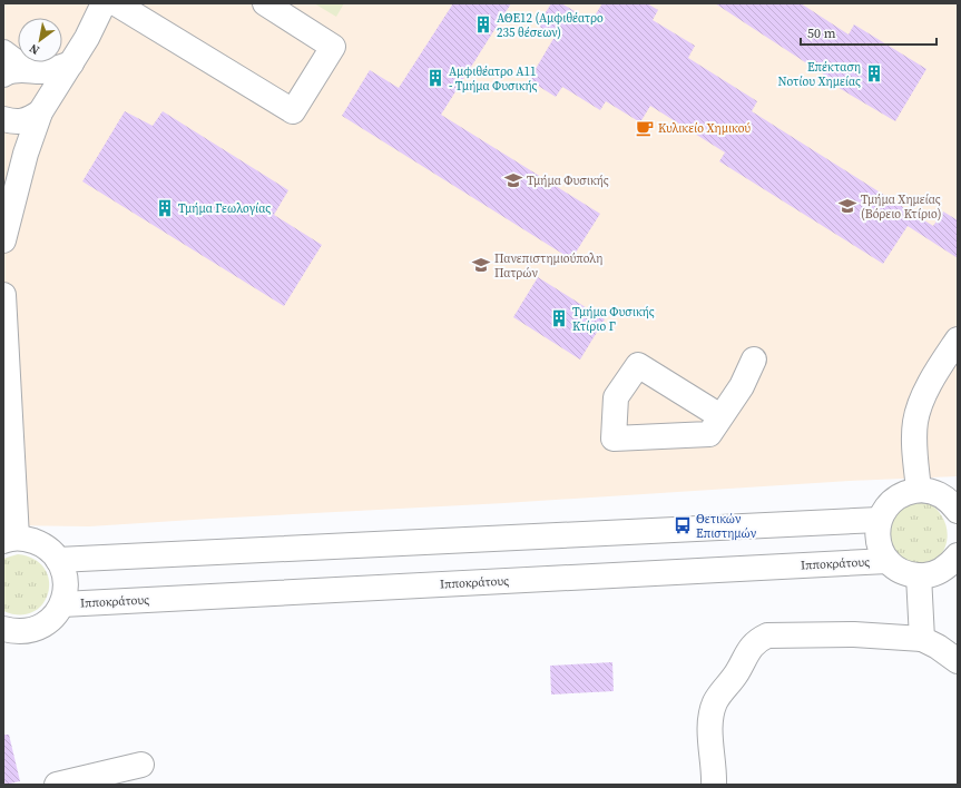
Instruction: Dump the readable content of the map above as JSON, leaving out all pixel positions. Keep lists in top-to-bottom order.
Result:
{
  "streets": {
    "street": ["Ιπποκράτους"]
  },
  "places": {
    "building": [
      "ΑΘΕ12 (Αμφιθέατρο 235 θέσεων)",
      "Επέκταση Νοτίου Χημείας",
      "Αμφιθέατρο Α11 - Τμήμα Φυσικής",
      "Τμήμα Γεωλογίας",
      "Τμήμα Φυσικής Κτίριο Γ"
    ],
    "cafe": ["Κυλικείο Χημικού"],
    "school or university": ["Τμήμα Φυσικής", "Τμήμα Xημείας (Βόρειο Κτίριο)", "Πανεπιστημιούπολη Πατρών"],
    "bus stop": ["Θετικών Επιστημών"]
  },
  "scale_bar": "50 m",
  "north": "bottom left"
}
